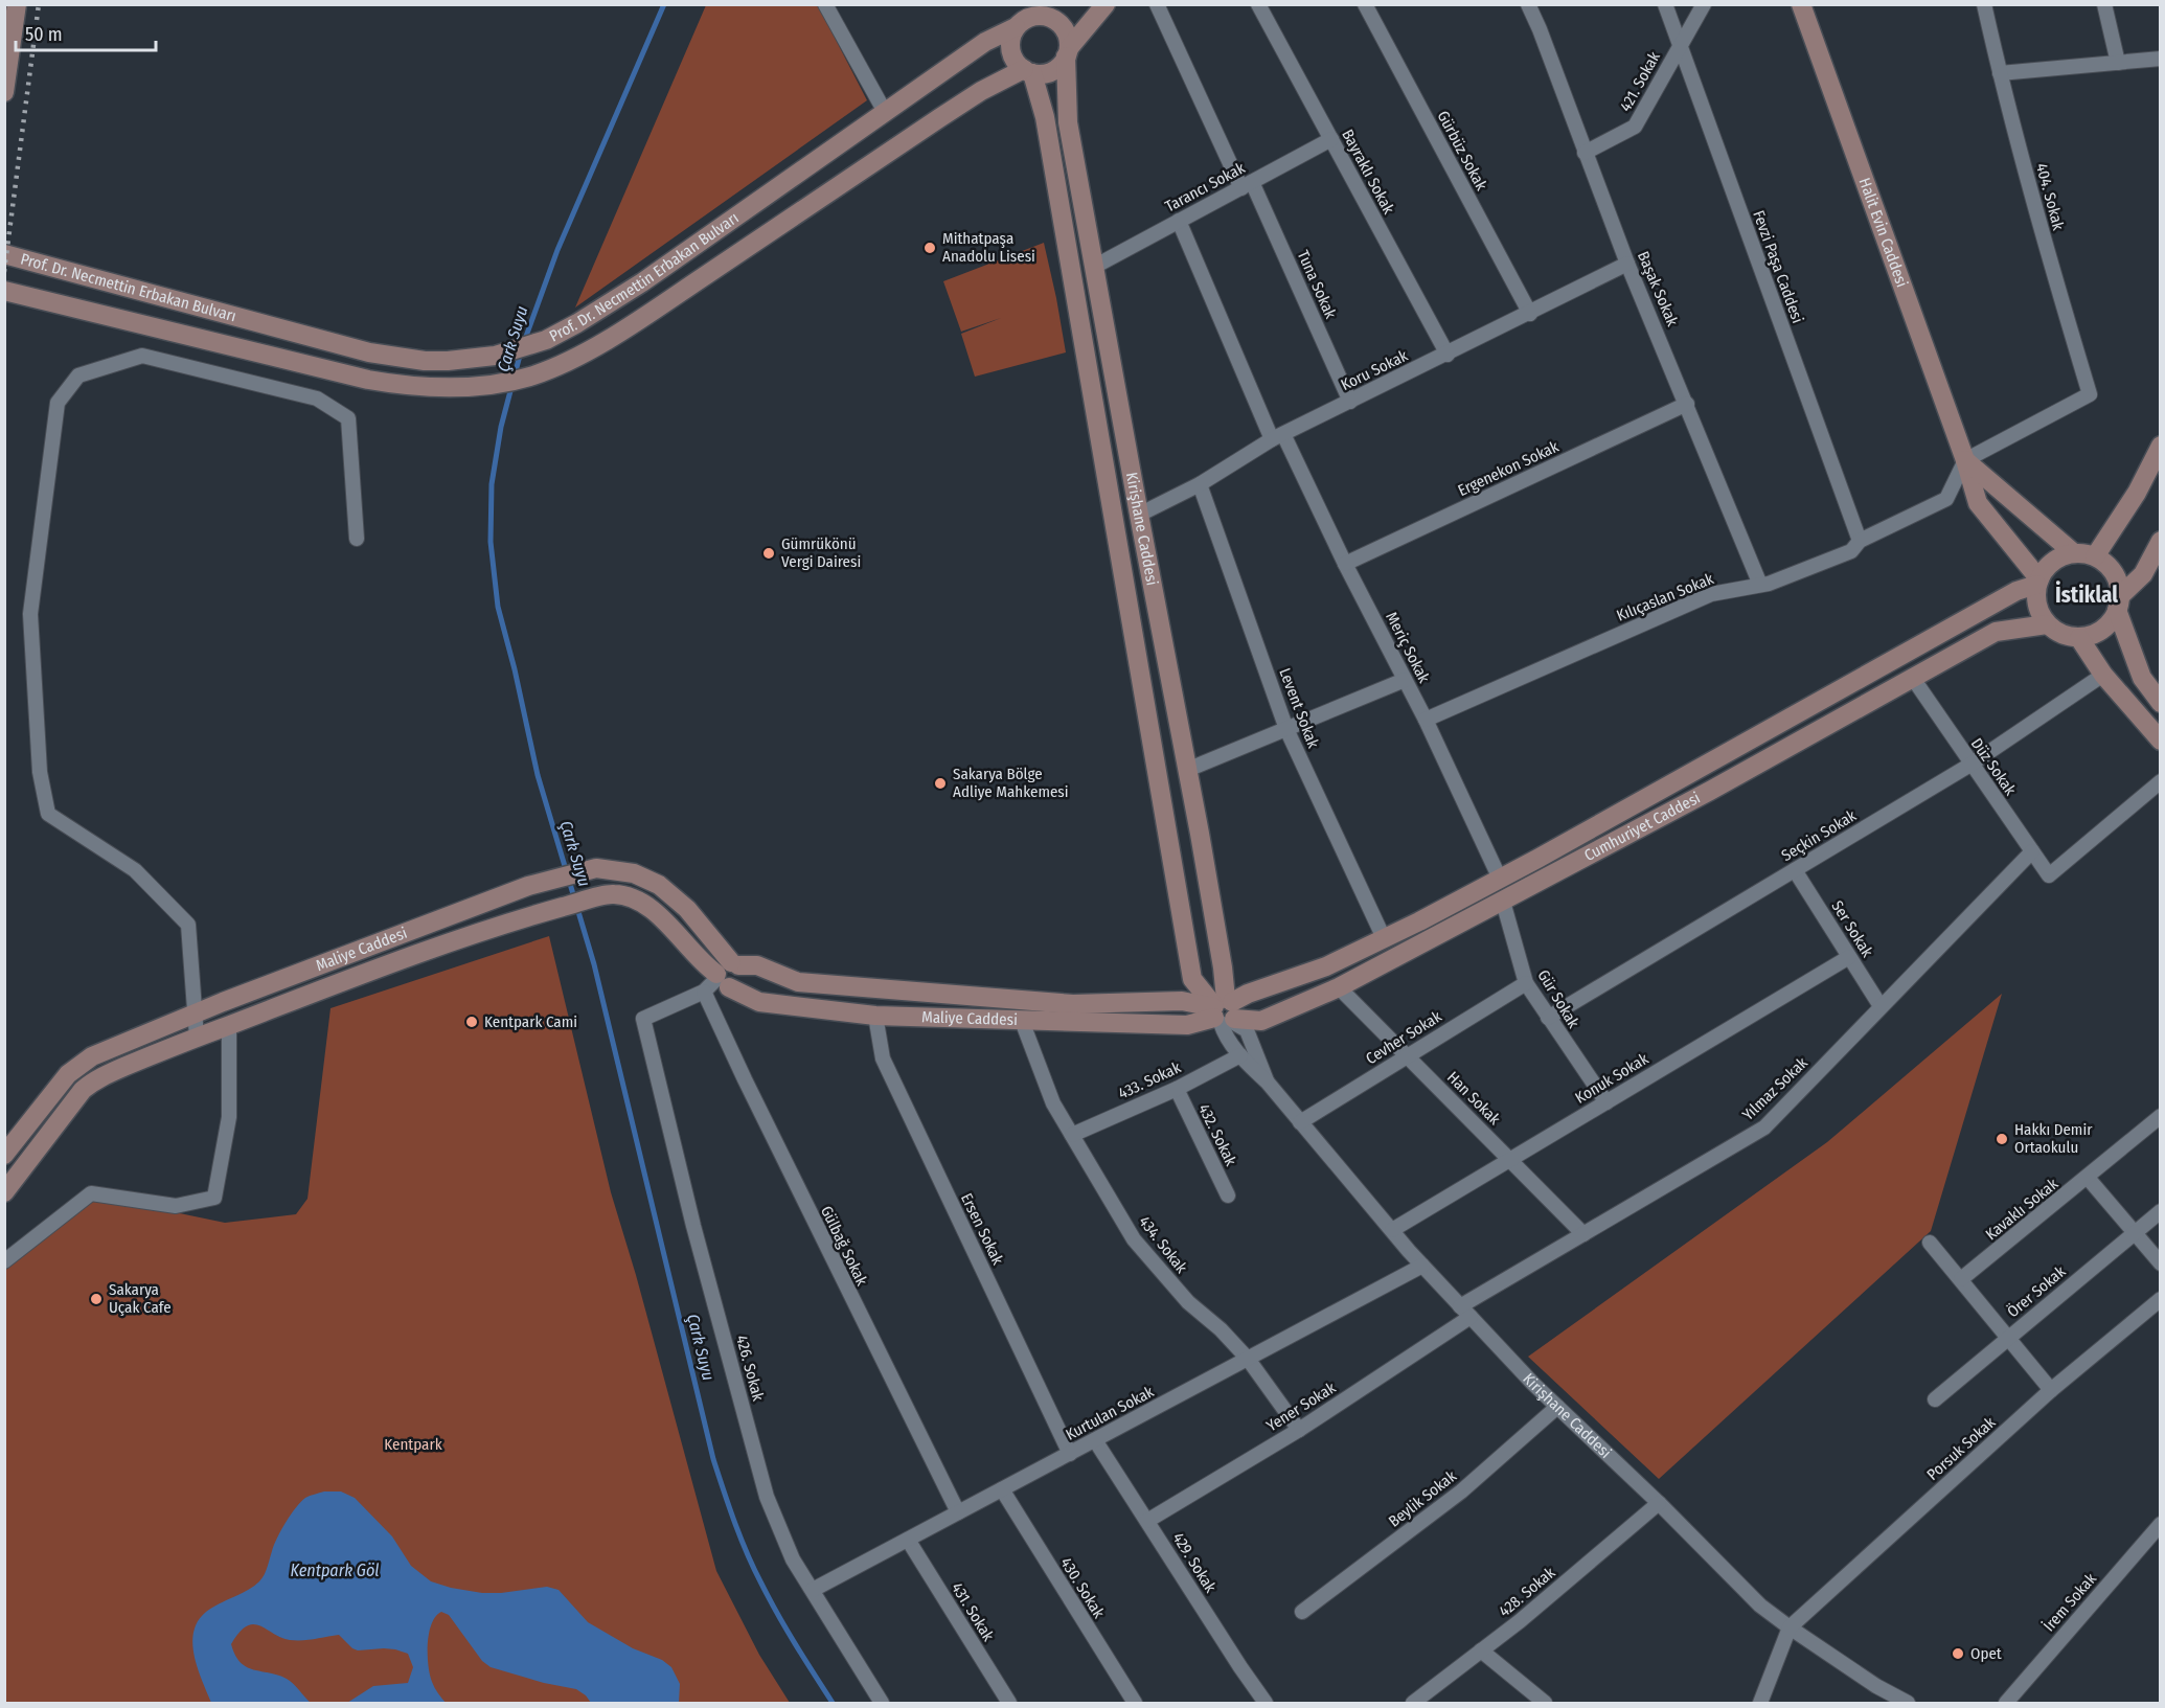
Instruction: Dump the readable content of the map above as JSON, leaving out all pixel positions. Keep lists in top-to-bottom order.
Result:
{
  "streets": {
    "main road": [
      "Halit Evin Caddesi",
      "Prof. Dr. Necmettin Erbakan Bulvarı",
      "Kirişhane Caddesi",
      "Cumhuriyet Caddesi",
      "Maliye Caddesi"
    ],
    "street": [
      "421. Sokak",
      "Gürbüz Sokak",
      "Bayraklı Sokak",
      "Tarancı Sokak",
      "404. Sokak",
      "Fevzi Paşa Caddesi",
      "Tuna Sokak",
      "Başak Sokak",
      "Koru Sokak",
      "Ergenekon Sokak",
      "Kılıçaslan Sokak",
      "Meriç Sokak",
      "Levent Sokak",
      "Düz Sokak",
      "Seçkin Sokak",
      "Ser Sokak",
      "Gür Sokak",
      "Cevher Sokak",
      "Konuk Sokak",
      "433. Sokak",
      "Yılmaz Sokak",
      "Han Sokak",
      "432. Sokak",
      "Kavaklı Sokak",
      "Ersen Sokak",
      "434. Sokak",
      "Gülbağ Sokak",
      "Örer Sokak",
      "426. Sokak",
      "Yener Sokak",
      "Kurtulan Sokak",
      "Porsuk Sokak",
      "Beylik Sokak",
      "429. Sokak",
      "430. Sokak",
      "428. Sokak",
      "İrem Sokak",
      "431. Sokak"
    ]
  },
  "crossings": [
    ["421. Sokak", "Fevzi Paşa Caddesi"],
    ["421. Sokak", "Başak Sokak"],
    ["Gürbüz Sokak", "Koru Sokak"],
    ["Bayraklı Sokak", "Tarancı Sokak"],
    ["Bayraklı Sokak", "Koru Sokak"],
    ["Tarancı Sokak", "Tuna Sokak"],
    ["Tarancı Sokak", "Kirişhane Caddesi"],
    ["Tarancı Sokak", "Meriç Sokak"],
    ["404. Sokak", "Halit Evin Caddesi"],
    ["404. Sokak", "Kılıçaslan Sokak"],
    ["Halit Evin Caddesi", "Kılıçaslan Sokak"],
    ["Halit Evin Caddesi", "Cumhuriyet Caddesi"],
    ["Fevzi Paşa Caddesi", "Kılıçaslan Sokak"],
    ["Prof. Dr. Necmettin Erbakan Bulvarı", "Kirişhane Caddesi"],
    ["Tuna Sokak", "Koru Sokak"],
    ["Başak Sokak", "Koru Sokak"],
    ["Başak Sokak", "Ergenekon Sokak"],
    ["Başak Sokak", "Kılıçaslan Sokak"],
    ["Koru Sokak", "Kirişhane Caddesi"],
    ["Koru Sokak", "Meriç Sokak"],
    ["Koru Sokak", "Levent Sokak"],
    ["Ergenekon Sokak", "Meriç Sokak"],
    ["Kirişhane Caddesi", "Cumhuriyet Caddesi"],
    ["Kirişhane Caddesi", "Maliye Caddesi"],
    ["Kirişhane Caddesi", "Cevher Sokak"],
    ["Kirişhane Caddesi", "Konuk Sokak"],
    ["Kirişhane Caddesi", "433. Sokak"],
    ["Kirişhane Caddesi", "Yılmaz Sokak"],
    ["Kirişhane Caddesi", "Yener Sokak"],
    ["Kirişhane Caddesi", "Kurtulan Sokak"],
    ["Kirişhane Caddesi", "Porsuk Sokak"],
    ["Kirişhane Caddesi", "Beylik Sokak"],
    ["Kirişhane Caddesi", "428. Sokak"],
    ["Kılıçaslan Sokak", "Meriç Sokak"],
    ["Meriç Sokak", "Cumhuriyet Caddesi"],
    ["Levent Sokak", "Cumhuriyet Caddesi"],
    ["Düz Sokak", "Cumhuriyet Caddesi"],
    ["Düz Sokak", "Seçkin Sokak"],
    ["Düz Sokak", "Yılmaz Sokak"],
    ["Cumhuriyet Caddesi", "Maliye Caddesi"],
    ["Cumhuriyet Caddesi", "Gür Sokak"],
    ["Cumhuriyet Caddesi", "Han Sokak"],
    ["Seçkin Sokak", "Ser Sokak"],
    ["Seçkin Sokak", "Gür Sokak"],
    ["Ser Sokak", "Konuk Sokak"],
    ["Ser Sokak", "Yılmaz Sokak"],
    ["Maliye Caddesi", "Ersen Sokak"],
    ["Maliye Caddesi", "434. Sokak"],
    ["Maliye Caddesi", "Gülbağ Sokak"],
    ["Maliye Caddesi", "426. Sokak"],
    ["Gür Sokak", "Cevher Sokak"],
    ["Gür Sokak", "Konuk Sokak"],
    ["Cevher Sokak", "Han Sokak"],
    ["Konuk Sokak", "Han Sokak"],
    ["433. Sokak", "432. Sokak"],
    ["433. Sokak", "434. Sokak"],
    ["Yılmaz Sokak", "Han Sokak"],
    ["Ersen Sokak", "Kurtulan Sokak"],
    ["434. Sokak", "Yener Sokak"],
    ["434. Sokak", "Kurtulan Sokak"],
    ["Gülbağ Sokak", "426. Sokak"],
    ["Gülbağ Sokak", "Kurtulan Sokak"],
    ["426. Sokak", "Kurtulan Sokak"],
    ["Yener Sokak", "429. Sokak"],
    ["Kurtulan Sokak", "429. Sokak"],
    ["Kurtulan Sokak", "430. Sokak"],
    ["Kurtulan Sokak", "431. Sokak"]
  ],
  "districts": ["İstiklal"],
  "water": ["Çark Suyu", "Kentpark Göl"],
  "parks": ["Kentpark"],
  "places": [
    "Mithatpaşa Anadolu Lisesi",
    "Gümrükönü Vergi Dairesi",
    "Sakarya Bölge Adliye Mahkemesi",
    "Kentpark Cami",
    "Hakkı Demir Ortaokulu",
    "Sakarya Uçak Cafe",
    "Opet"
  ],
  "scale_bar": "50 m"
}
